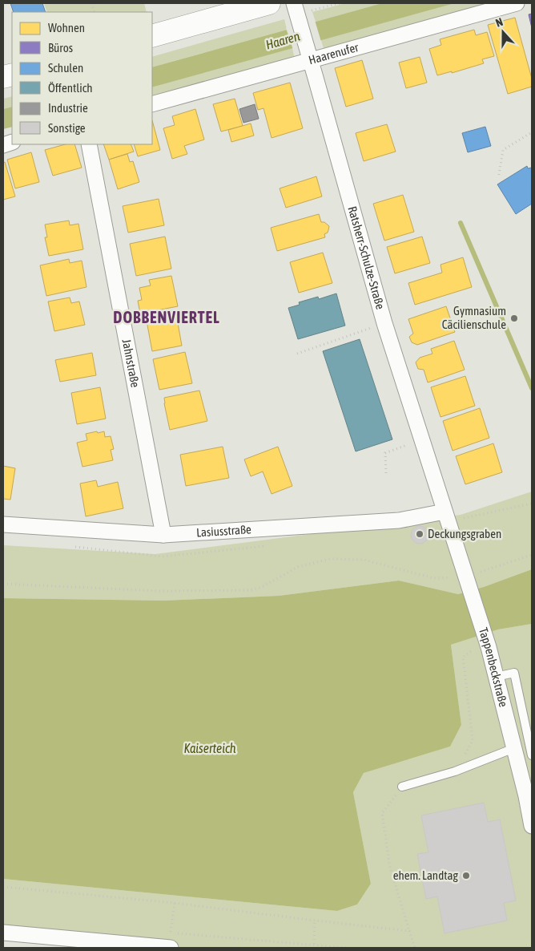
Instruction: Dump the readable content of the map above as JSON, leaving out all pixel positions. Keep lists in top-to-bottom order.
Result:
{
  "streets": {
    "street": [
      "Haarenufer",
      "Ratsherr-Schulze-Straße",
      "Jahnstraße",
      "Lasiusstraße",
      "Tappenbeckstraße"
    ]
  },
  "crossings": [
    ["Haarenufer", "Ratsherr-Schulze-Straße"],
    ["Ratsherr-Schulze-Straße", "Lasiusstraße"],
    ["Ratsherr-Schulze-Straße", "Tappenbeckstraße"],
    ["Jahnstraße", "Lasiusstraße"],
    ["Lasiusstraße", "Tappenbeckstraße"]
  ],
  "districts": ["DOBBENVIERTEL"],
  "water": ["Haaren", "Kaiserteich"],
  "places": ["Gymnasium Cäcilienschule", "Deckungsgraben", "ehem. Landtag"],
  "legend": [
    "Wohnen",
    "Büros",
    "Schulen",
    "Öffentlich",
    "Industrie",
    "Sonstige"
  ],
  "north": "top"
}
